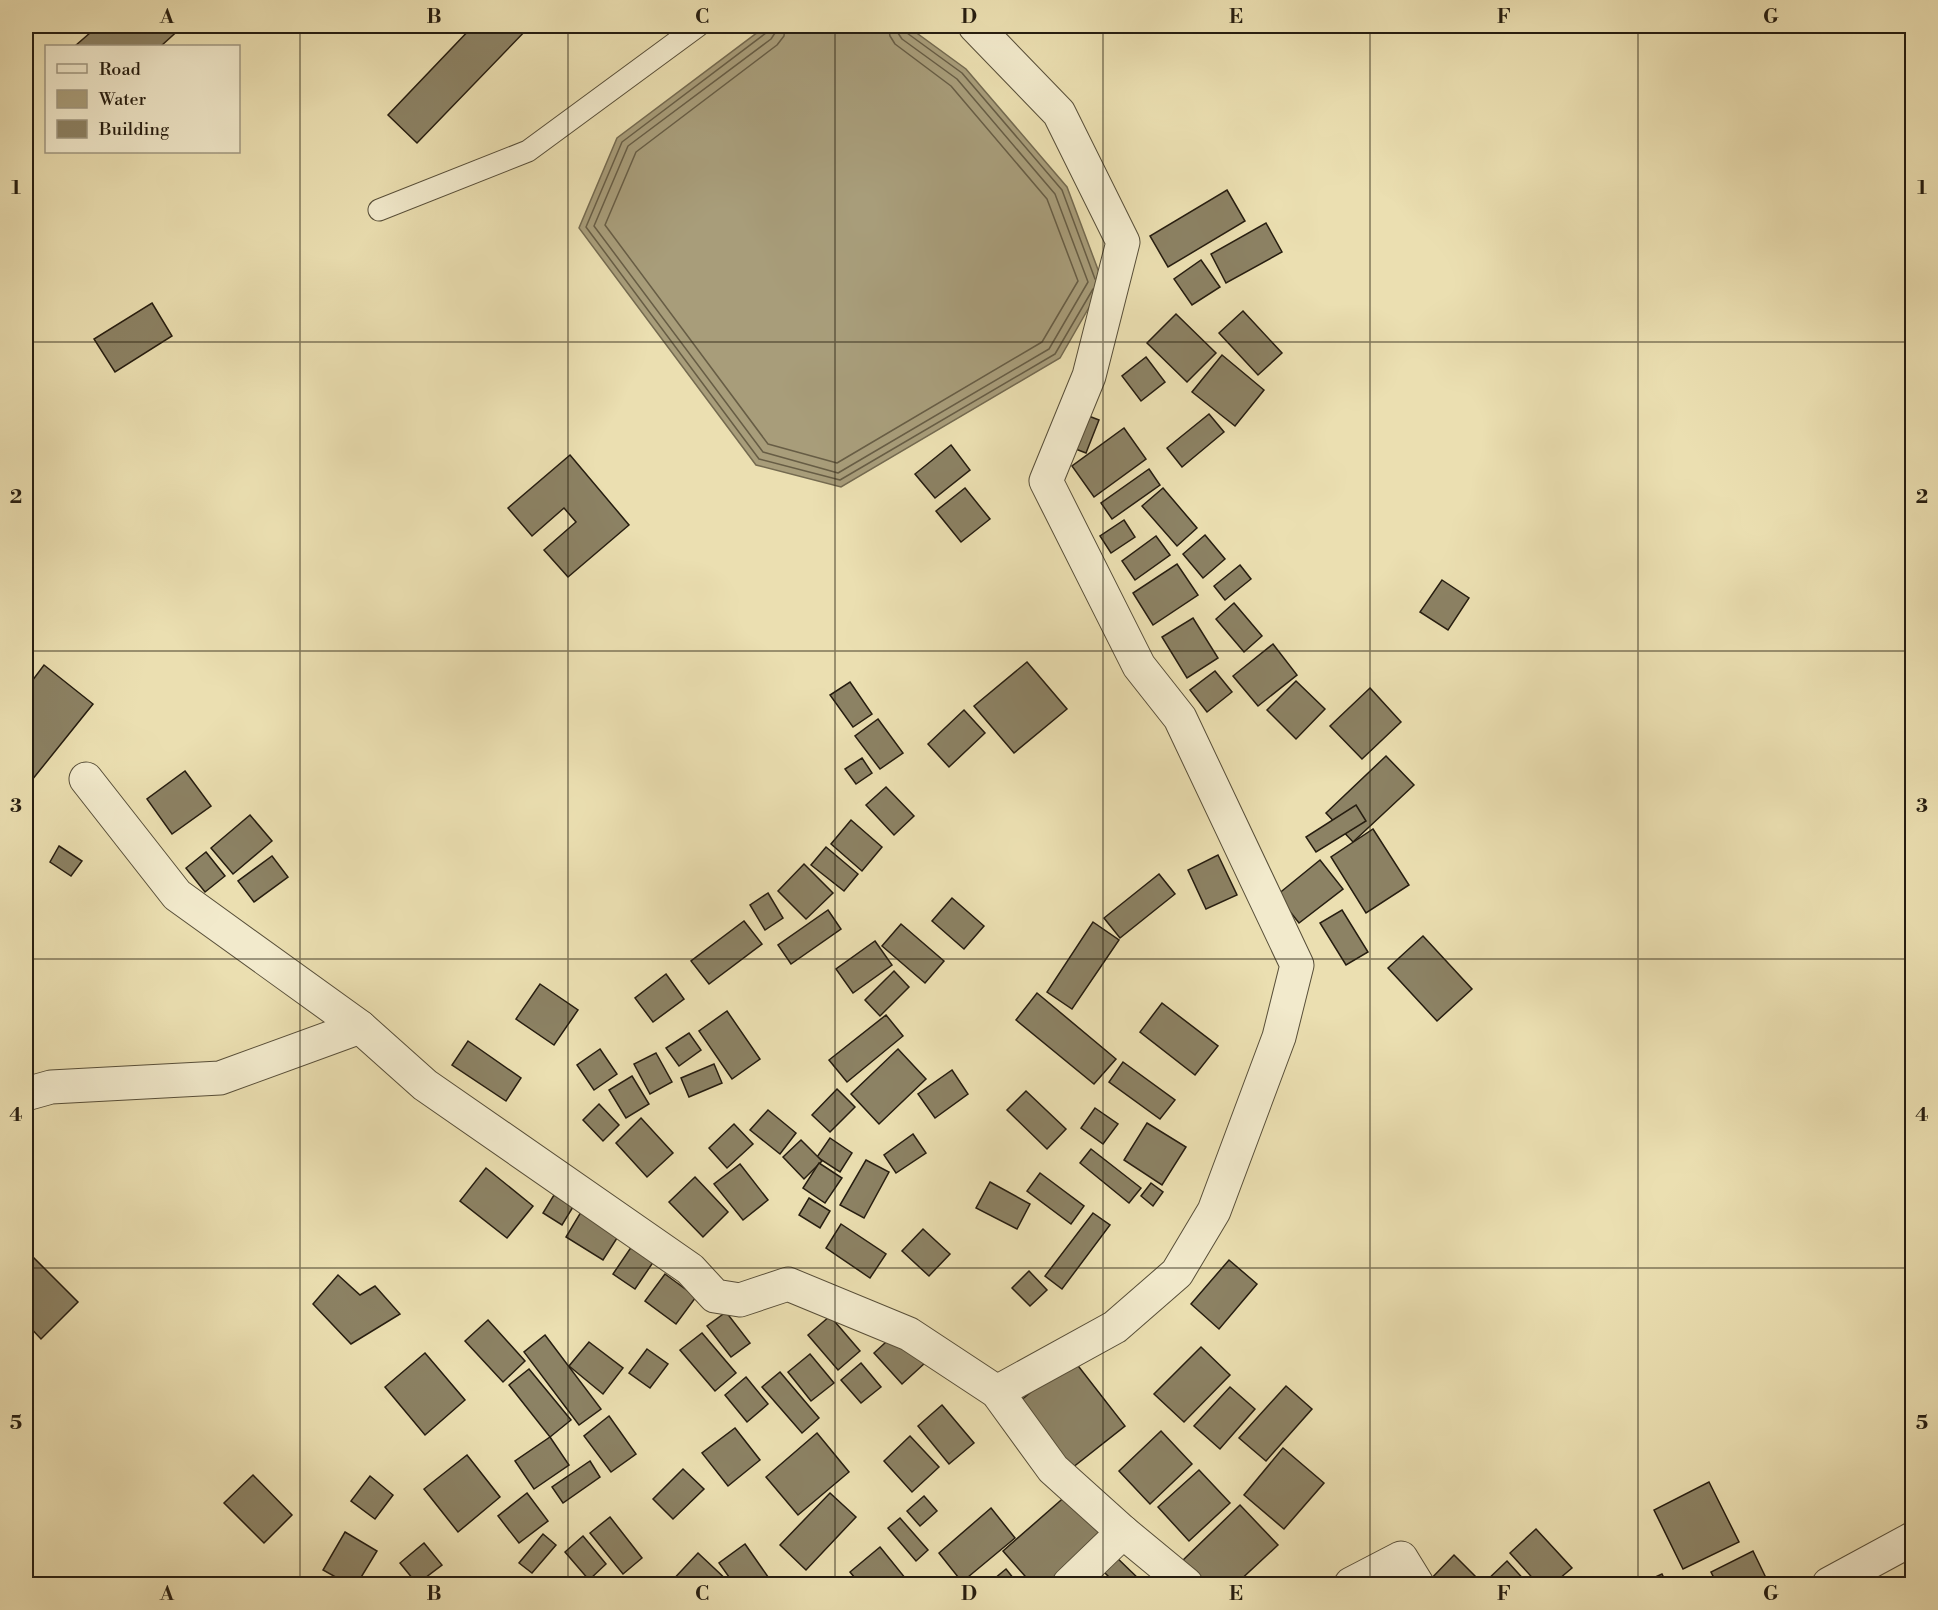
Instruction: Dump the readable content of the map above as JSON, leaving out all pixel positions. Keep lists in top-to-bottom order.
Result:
{
  "legend": ["Road", "Water", "Building"],
  "grid": {
    "columns": [
      "A",
      "B",
      "C",
      "D",
      "E",
      "F",
      "G"
    ],
    "rows": [
      "1",
      "2",
      "3",
      "4",
      "5"
    ]
  }
}
